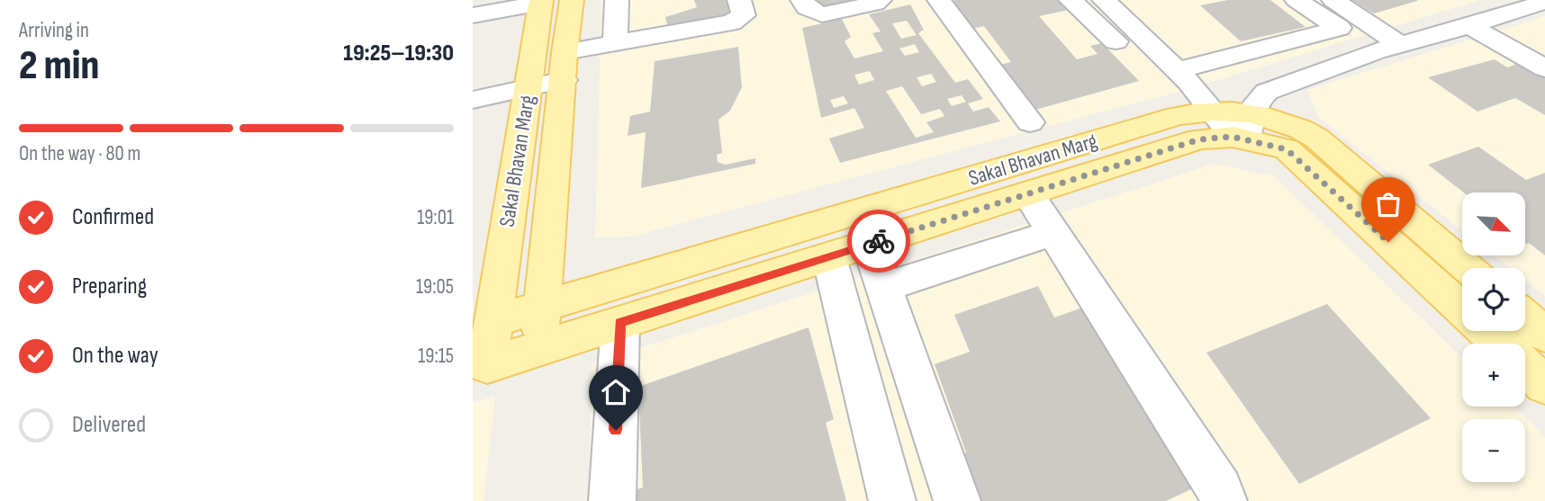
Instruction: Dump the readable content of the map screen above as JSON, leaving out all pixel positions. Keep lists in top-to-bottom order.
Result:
{
  "streets": {
    "main road": ["Sakal Bhavan Marg"]
  },
  "north": "bottom right",
  "page": {
    "heading": ["2 min", "Arriving in", "19:25–19:30"],
    "bar": "On the way · 80 m",
    "list": [
      ["Confirmed", "19:01"],
      ["Preparing", "19:05"],
      ["On the way", "19:15"],
      "Delivered"
    ],
    "map_buttons": ["+", "−"]
  }
}
